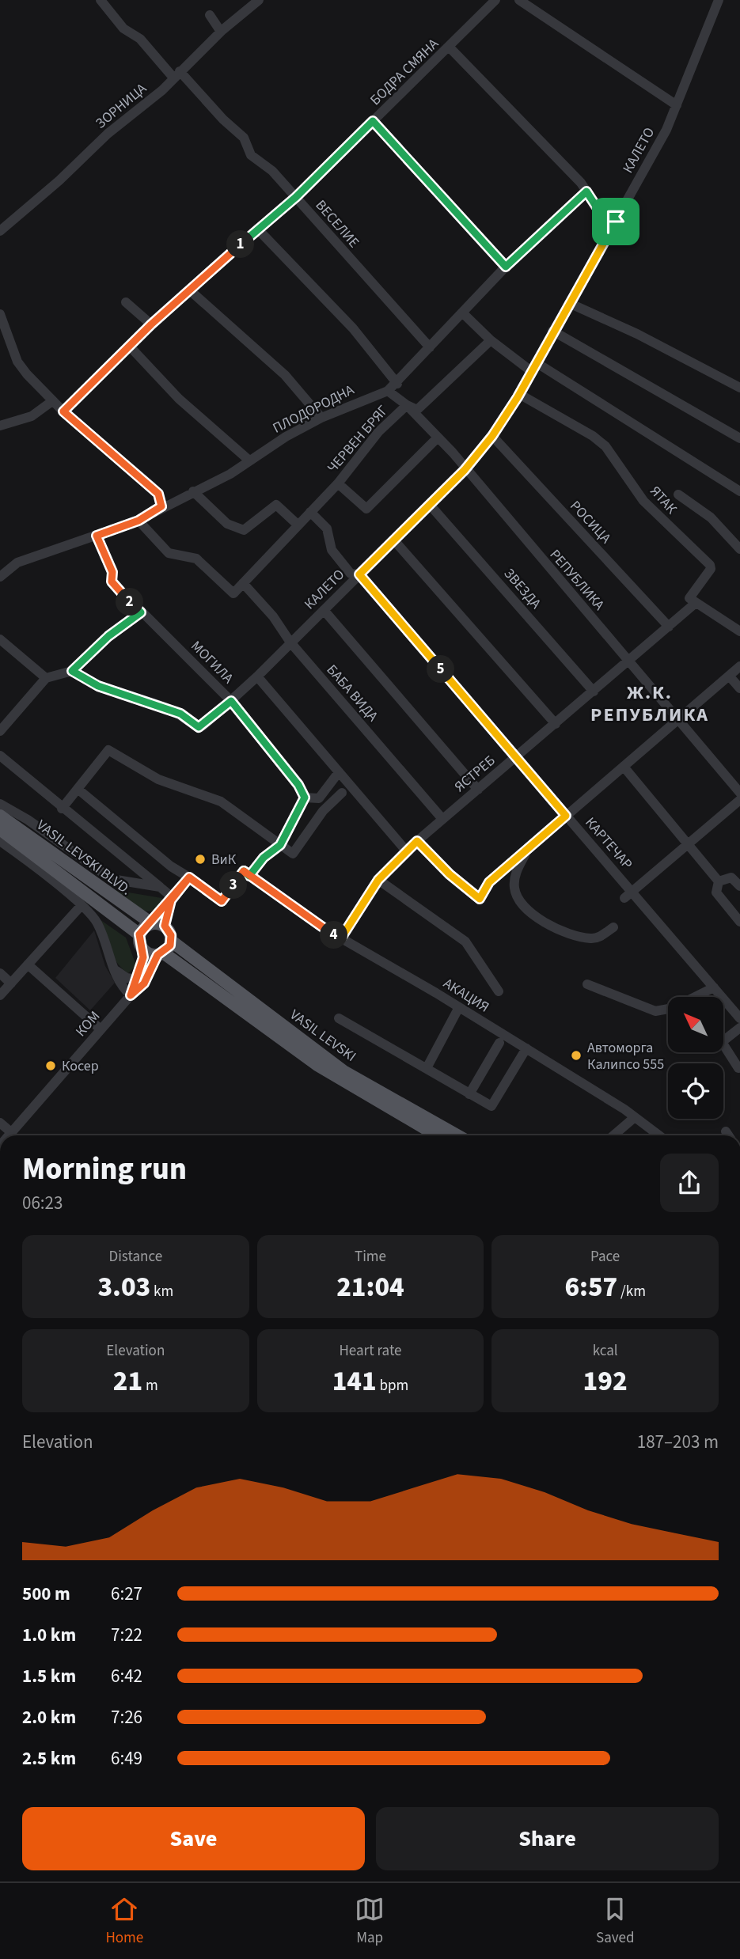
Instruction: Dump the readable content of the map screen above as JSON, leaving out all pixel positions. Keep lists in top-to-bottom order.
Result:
{
  "streets": {
    "main road": ["VASIL LEVSKI BLVD.", "VASIL LEVSKI"],
    "street": [
      "БОДРА СМЯНА",
      "ЗОРНИЦА",
      "КАЛЕТО",
      "ВЕСЕЛИЕ",
      "ПЛОДОРОДНА",
      "ЧЕРВЕН БРЯГ",
      "ЯТАК",
      "РОСИЦА",
      "РЕПУБЛИКА",
      "ЗВЕЗДА",
      "МОГИЛА",
      "БАБА ВИДА",
      "ЯСТРЕБ",
      "КАРТЕЧАР",
      "АКАЦИЯ",
      "КОМ"
    ]
  },
  "crossings": [
    ["БОДРА СМЯНА", "ВЕСЕЛИЕ"],
    ["ЗОРНИЦА", "ВЕСЕЛИЕ"],
    ["КАЛЕТО", "ЯТАК"],
    ["КАЛЕТО", "РОСИЦА"],
    ["КАЛЕТО", "РЕПУБЛИКА"],
    ["КАЛЕТО", "ЗВЕЗДА"],
    ["КАЛЕТО", "МОГИЛА"],
    ["КАЛЕТО", "БАБА ВИДА"],
    ["КАЛЕТО", "КАРТЕЧАР"],
    ["ВЕСЕЛИЕ", "ПЛОДОРОДНА"],
    ["ПЛОДОРОДНА", "РЕПУБЛИКА"],
    ["ПЛОДОРОДНА", "МОГИЛА"],
    ["ЧЕРВЕН БРЯГ", "РЕПУБЛИКА"],
    ["ЧЕРВЕН БРЯГ", "БАБА ВИДА"],
    ["ЧЕРВЕН БРЯГ", "КАРТЕЧАР"],
    ["ЯТАК", "ЯСТРЕБ"],
    ["РОСИЦА", "ЯСТРЕБ"],
    ["РЕПУБЛИКА", "ЯСТРЕБ"],
    ["ЗВЕЗДА", "ЯСТРЕБ"],
    ["БАБА ВИДА", "ЯСТРЕБ"],
    ["ЯСТРЕБ", "КАРТЕЧАР"],
    ["ЯСТРЕБ", "АКАЦИЯ"],
    ["VASIL LEVSKI BLVD.", "КОМ"],
    ["VASIL LEVSKI BLVD.", "VASIL LEVSKI"],
    ["КОМ", "VASIL LEVSKI"]
  ],
  "districts": ["Ж.К. РЕПУБЛИКА"],
  "places": ["ВиК", "Автоморга Калипсо 555", "Косер"],
  "north": "top left",
  "page": {
    "pins": [
      "1",
      "2",
      "5",
      "3",
      "4"
    ],
    "heading": ["Morning run", "06:23"],
    "stats": [
      ["Distance", "3.03 km"],
      ["Time", "21:04"],
      ["Pace", "6:57 /km"],
      ["Elevation", "21 m"],
      ["Heart rate", "141 bpm"],
      ["kcal", "192"]
    ],
    "chart": ["Elevation", "187–203 m"],
    "list": [
      {
        "name": "500 m",
        "note": "6:27"
      },
      {
        "name": "1.0 km",
        "note": "7:22"
      },
      {
        "name": "1.5 km",
        "note": "6:42"
      },
      {
        "name": "2.0 km",
        "note": "7:26"
      },
      {
        "name": "2.5 km",
        "note": "6:49"
      }
    ],
    "buttons": ["Save", "Share"],
    "tabs": ["Home", "Map", "Saved"]
  }
}
